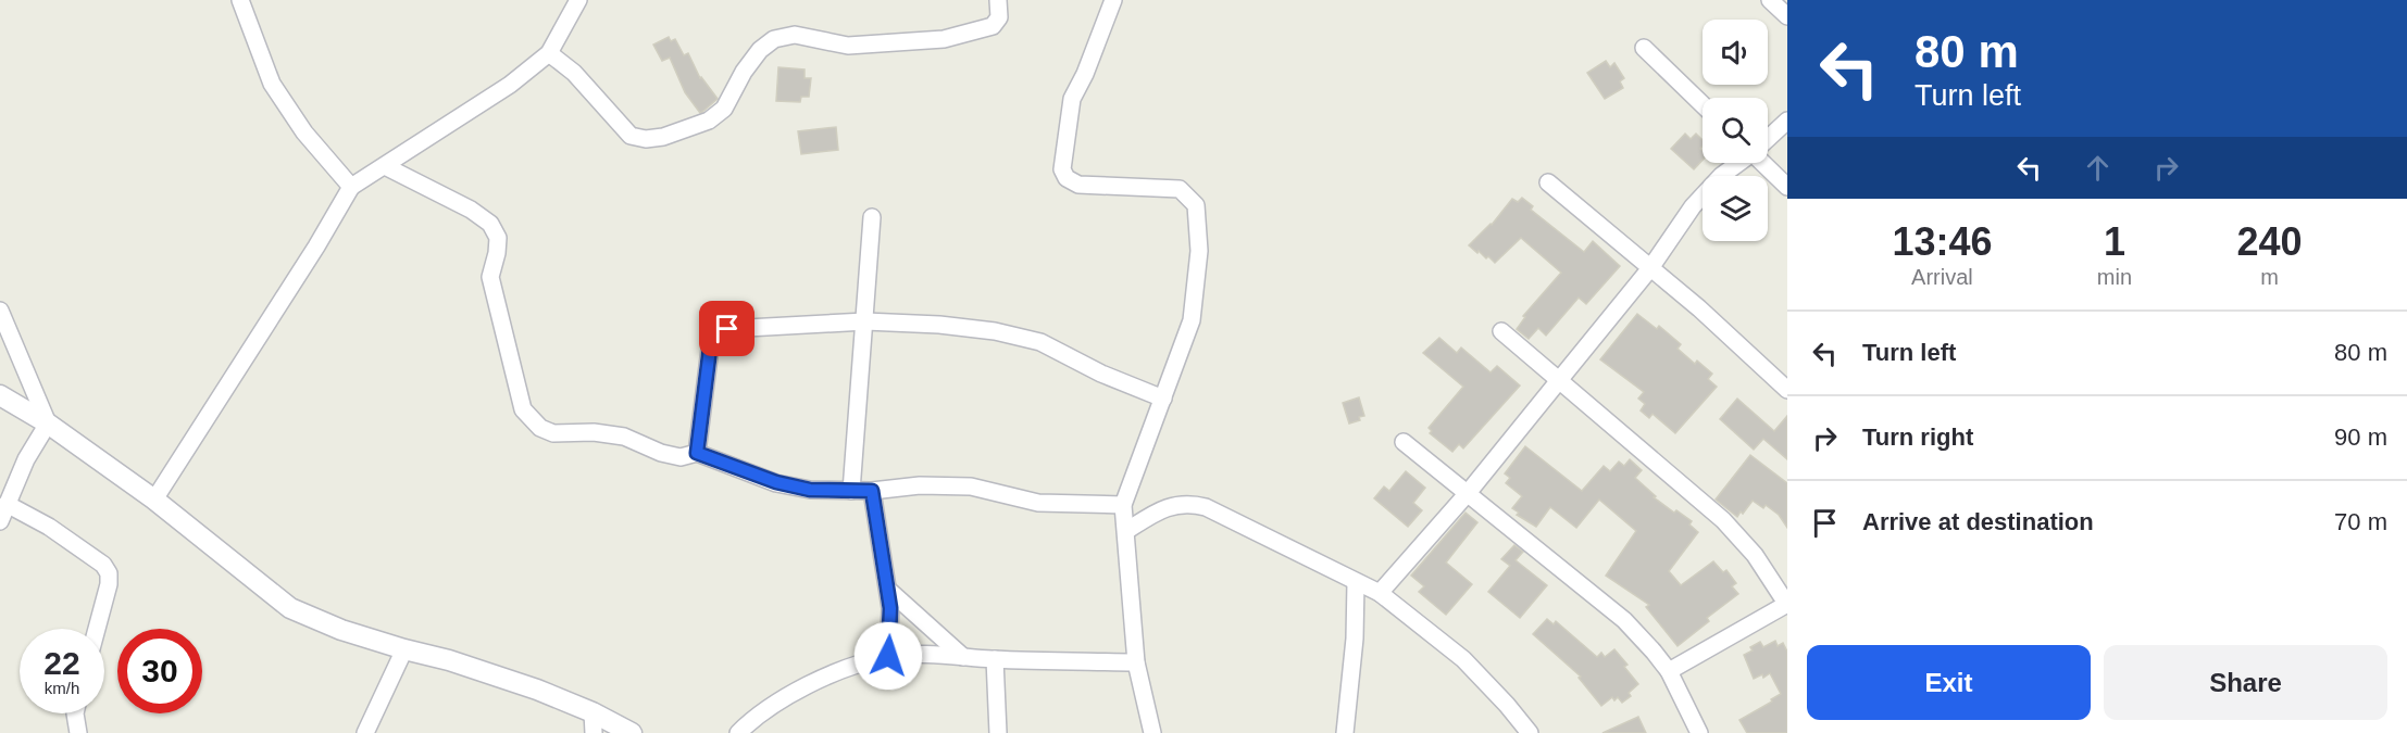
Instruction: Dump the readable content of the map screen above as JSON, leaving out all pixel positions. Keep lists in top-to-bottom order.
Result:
{
  "page": {
    "turn": ["80 m", "Turn left"],
    "eta": [
      "13:46",
      "Arrival",
      "1",
      "min",
      "240",
      "m"
    ],
    "list": [
      {
        "name": "Turn left",
        "value": "80 m"
      },
      {
        "name": "Turn right",
        "value": "90 m"
      },
      {
        "name": "Arrive at destination",
        "value": "70 m"
      }
    ],
    "speed": "22 km/h",
    "limit": "30",
    "buttons": ["Exit", "Share"]
  }
}
